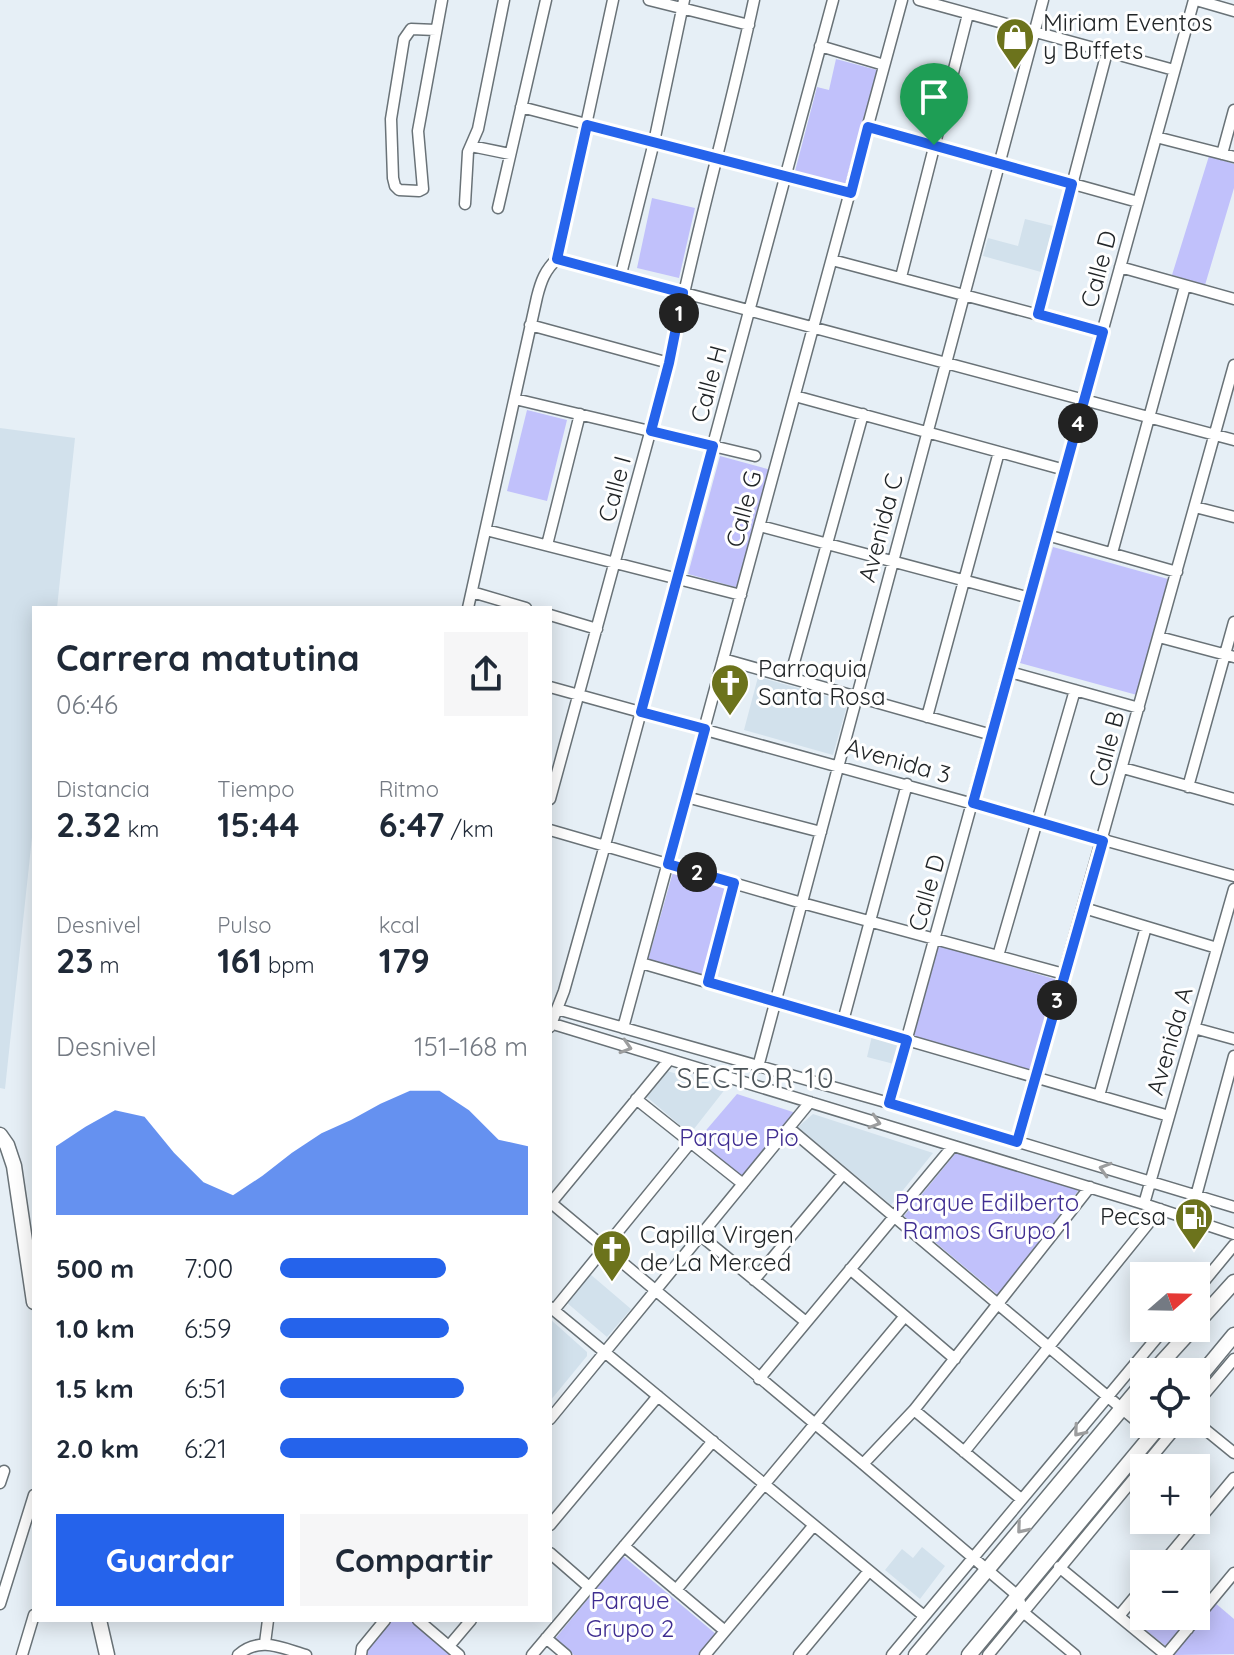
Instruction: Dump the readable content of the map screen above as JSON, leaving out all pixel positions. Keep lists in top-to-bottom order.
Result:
{
  "streets": {
    "street": [
      "Calle D",
      "Calle H",
      "Calle I",
      "Calle G",
      "Avenida C",
      "Calle B",
      "Avenida 3",
      "Avenida A"
    ]
  },
  "crossings": [
    ["Calle D", "Avenida 3"],
    ["Calle H", "Avenida 3"],
    ["Calle I", "Avenida 3"],
    ["Calle G", "Avenida 3"],
    ["Avenida C", "Avenida 3"],
    ["Calle B", "Avenida 3"]
  ],
  "districts": ["SECTOR 10"],
  "parks": ["Parque Pio", "Parque Edilberto Ramos Grupo 1", "Parque Grupo 2"],
  "places": {
    "shop": ["Miriam Eventos y Buffets"],
    "church": ["Parroquia Santa Rosa", "Capilla Virgen de La Merced"],
    "fuel station": ["Pecsa"]
  },
  "north": "right",
  "page": {
    "pins": [
      "1",
      "4",
      "2",
      "3"
    ],
    "heading": ["Carrera matutina", "06:46"],
    "stats": [
      ["Distancia", "2.32 km"],
      ["Tiempo", "15:44"],
      ["Ritmo", "6:47 /km"],
      ["Desnivel", "23 m"],
      ["Pulso", "161 bpm"],
      ["kcal", "179"]
    ],
    "chart": ["Desnivel", "151–168 m"],
    "list": [
      {
        "name": "500 m",
        "note": "7:00"
      },
      {
        "name": "1.0 km",
        "note": "6:59"
      },
      {
        "name": "1.5 km",
        "note": "6:51"
      },
      {
        "name": "2.0 km",
        "note": "6:21"
      }
    ],
    "map_buttons": ["+", "−"],
    "buttons": ["Guardar", "Compartir"]
  }
}
